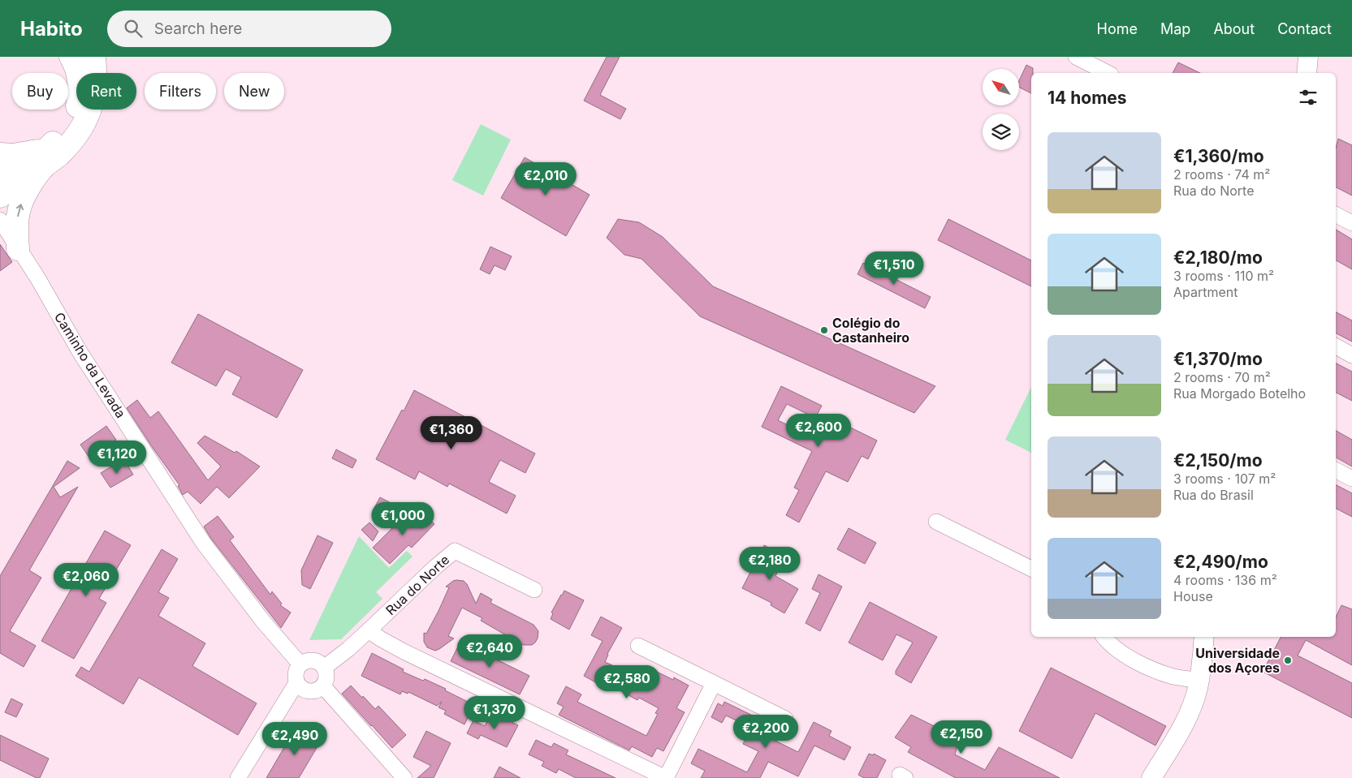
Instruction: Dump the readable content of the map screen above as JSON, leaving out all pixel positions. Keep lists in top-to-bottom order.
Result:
{
  "streets": {
    "street": ["Caminho da Levada", "Rua do Norte"]
  },
  "places": ["Colégio do Castanheiro", "Universidade dos Açores"],
  "north": "top left",
  "page": {
    "header": "Habito",
    "search": "Search here",
    "nav": [
      "Home",
      "Map",
      "About",
      "Contact"
    ],
    "chip": [
      "Buy",
      "Rent",
      "Filters",
      "New"
    ],
    "heading": "14 homes",
    "list": [
      {
        "name": "€1,360/mo",
        "note": "2 rooms · 74 m² · Rua do Norte"
      },
      {
        "name": "€2,180/mo",
        "note": "3 rooms · 110 m² · Apartment"
      },
      {
        "name": "€1,370/mo",
        "note": "2 rooms · 70 m² · Rua Morgado Botelho"
      },
      {
        "name": "€2,150/mo",
        "note": "3 rooms · 107 m² · Rua do Brasil"
      },
      {
        "name": "€2,490/mo",
        "note": "4 rooms · 136 m² · House"
      }
    ],
    "price": [
      "€2,010",
      "€1,510",
      "€2,600",
      "€1,360",
      "€1,120",
      "€1,000",
      "€2,180",
      "€2,060",
      "€2,640",
      "€2,580",
      "€1,370",
      "€2,200",
      "€2,150",
      "€2,490"
    ]
  }
}
